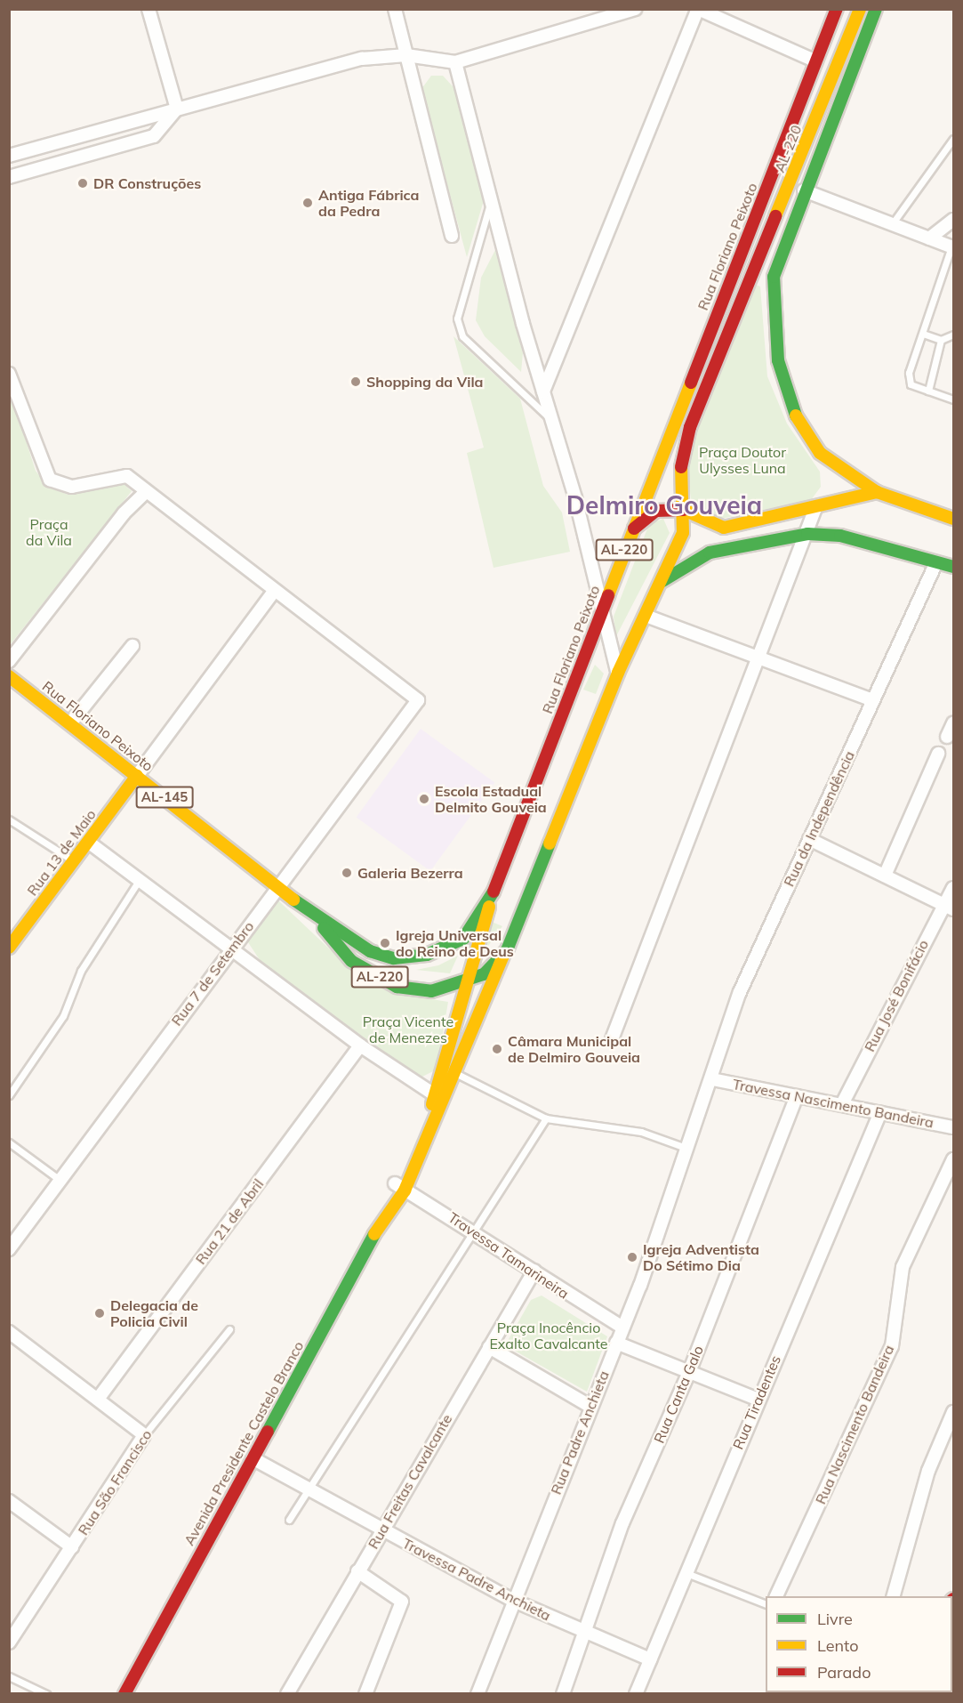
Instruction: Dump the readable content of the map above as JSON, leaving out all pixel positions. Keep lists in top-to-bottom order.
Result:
{
  "streets": {
    "main road": [
      "AL-220",
      "Rua Floriano Peixoto",
      "AL-145",
      "Rua 13 de Maio",
      "Avenida Presidente Castelo Branco"
    ],
    "street": [
      "Rua da Independência",
      "Rua 7 de Setembro",
      "Rua José Bonifácio",
      "Travessa Nascimento Bandeira",
      "Rua 21 de Abril",
      "Travessa Tamarineira",
      "Rua Canta Galo",
      "Rua Tiradentes",
      "Rua Nascimento Bandeira",
      "Rua Padre Anchieta",
      "Rua Freitas Cavalcante",
      "Rua São Francisco",
      "Travessa Padre Anchieta"
    ]
  },
  "crossings": [
    ["AL-220", "Rua Floriano Peixoto"],
    ["AL-220", "Avenida Presidente Castelo Branco"],
    ["Rua Floriano Peixoto", "Rua 13 de Maio"],
    ["Rua Floriano Peixoto", "Rua 7 de Setembro"],
    ["Rua Floriano Peixoto", "Avenida Presidente Castelo Branco"],
    ["Rua da Independência", "Travessa Nascimento Bandeira"],
    ["Rua da Independência", "Rua Padre Anchieta"],
    ["Rua José Bonifácio", "Travessa Nascimento Bandeira"],
    ["Travessa Nascimento Bandeira", "Rua Canta Galo"],
    ["Travessa Nascimento Bandeira", "Rua Tiradentes"],
    ["Travessa Nascimento Bandeira", "Rua Padre Anchieta"],
    ["Travessa Tamarineira", "Rua Padre Anchieta"],
    ["Travessa Tamarineira", "Avenida Presidente Castelo Branco"],
    ["Travessa Tamarineira", "Rua Freitas Cavalcante"],
    ["Rua Canta Galo", "Travessa Padre Anchieta"],
    ["Rua Tiradentes", "Travessa Padre Anchieta"],
    ["Rua Padre Anchieta", "Travessa Padre Anchieta"],
    ["Avenida Presidente Castelo Branco", "Travessa Padre Anchieta"],
    ["Rua Freitas Cavalcante", "Travessa Padre Anchieta"]
  ],
  "districts": ["Delmiro Gouveia"],
  "parks": [
    "Praça Doutor Ulysses Luna",
    "Praça da Vila",
    "Praça Vicente de Menezes",
    "Praça Inocêncio Exalto Cavalcante"
  ],
  "places": [
    "DR Construções",
    "Antiga Fábrica da Pedra",
    "Shopping da Vila",
    "Escola Estadual Delmito Gouveia",
    "Galeria Bezerra",
    "Igreja Universal do Reino de Deus",
    "Câmara Municipal de Delmiro Gouveia",
    "Igreja Adventista Do Sétimo Dia",
    "Delegacia de Policia Civil"
  ],
  "legend": ["Livre", "Lento", "Parado"]
}
